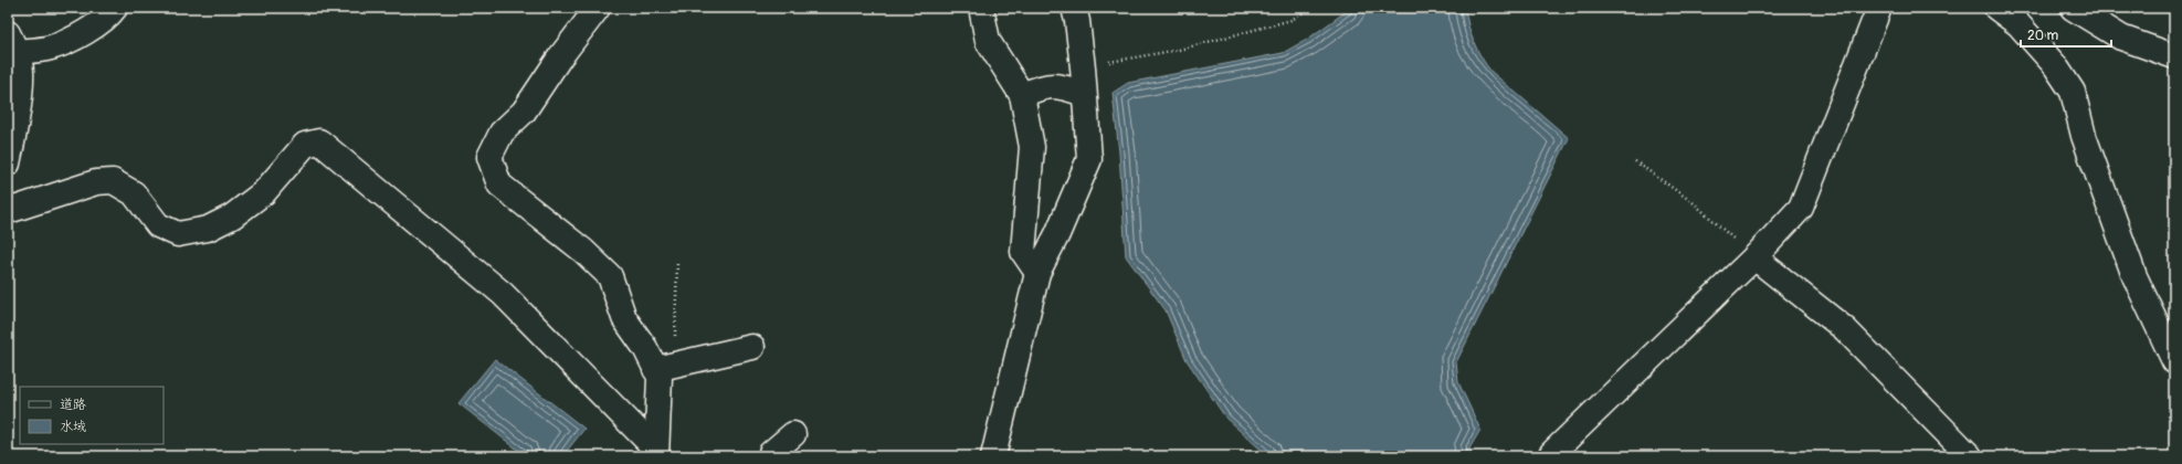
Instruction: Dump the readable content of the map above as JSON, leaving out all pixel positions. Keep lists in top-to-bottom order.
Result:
{
  "legend": ["道路", "水域"],
  "scale_bar": "20 m"
}
